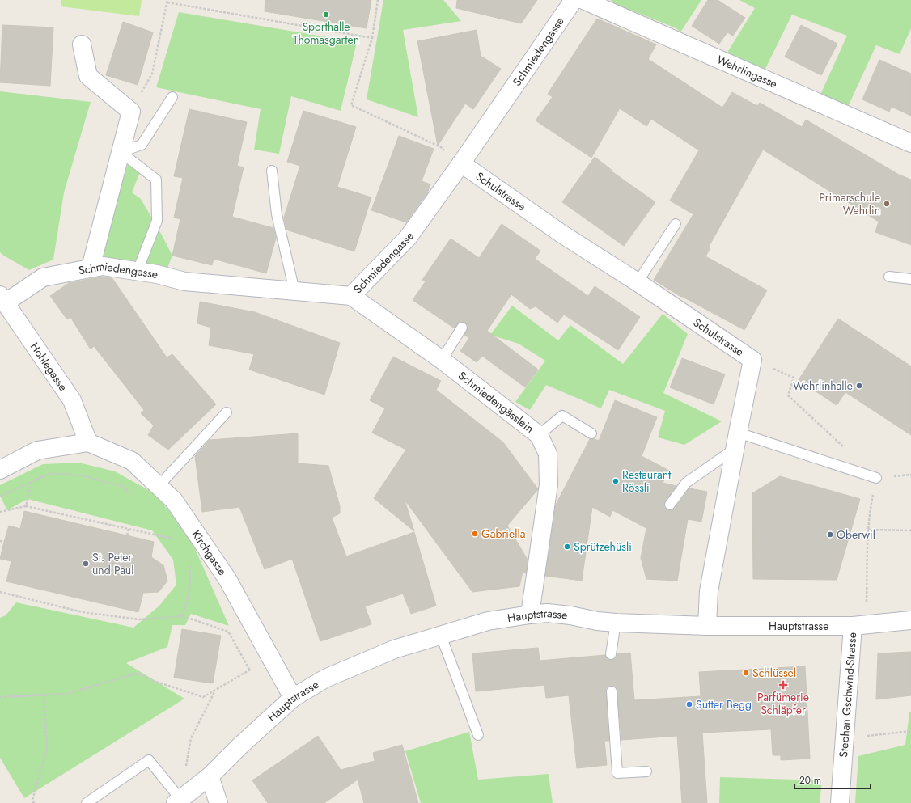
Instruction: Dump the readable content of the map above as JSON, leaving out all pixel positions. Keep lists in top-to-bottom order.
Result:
{
  "streets": {
    "street": [
      "Schmiedengasse",
      "Wehrlingasse",
      "Schulstrasse",
      "Hohlegasse",
      "Schmiedengässlein",
      "Kirchgasse",
      "Hauptstrasse",
      "Stephan Gschwind-Strasse"
    ]
  },
  "crossings": [
    ["Schmiedengasse", "Schulstrasse"],
    ["Schmiedengasse", "Hohlegasse"],
    ["Schmiedengasse", "Schmiedengässlein"],
    ["Schulstrasse", "Hauptstrasse"],
    ["Hohlegasse", "Kirchgasse"],
    ["Schmiedengässlein", "Hauptstrasse"],
    ["Kirchgasse", "Hauptstrasse"],
    ["Hauptstrasse", "Stephan Gschwind-Strasse"]
  ],
  "places": {
    "other": [
      "Sporthalle Thomasgarten",
      "Primarschule Wehrlin",
      "Wehrlinhalle",
      "Restaurant Rössli",
      "Gabriella",
      "Oberwil",
      "Sprützehüsli",
      "St. Peter und Paul",
      "Schlüssel",
      "Sutter Begg"
    ],
    "health": ["Parfümerie Schläpfer"]
  },
  "scale_bar": "20 m"
}
